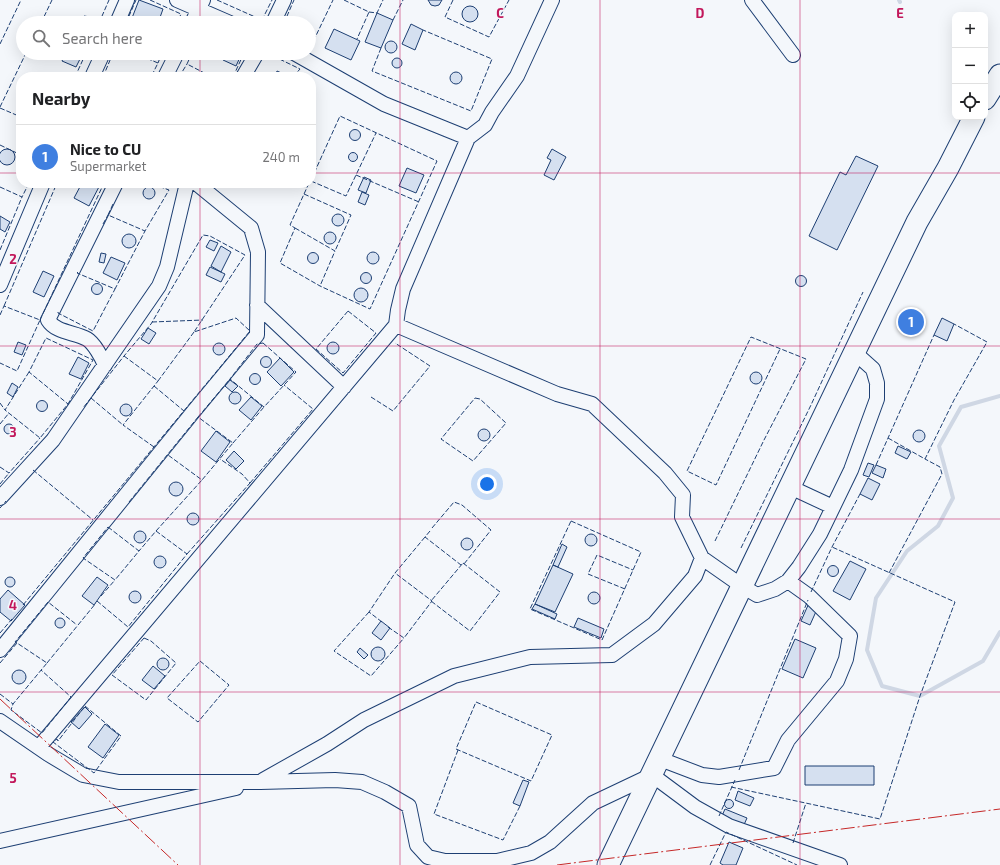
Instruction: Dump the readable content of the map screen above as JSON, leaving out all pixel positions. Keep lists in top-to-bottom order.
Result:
{
  "page": {
    "map_buttons": ["+", "−"],
    "search": "Search here",
    "heading": "Nearby",
    "list": [
      {
        "mark": "1",
        "name": "Nice to CU",
        "note": "Supermarket",
        "value": "240 m"
      }
    ],
    "pins": "1"
  },
  "grid": {
    "columns": ["C", "D", "E"],
    "rows": [
      "2",
      "3",
      "4",
      "5"
    ]
  }
}
